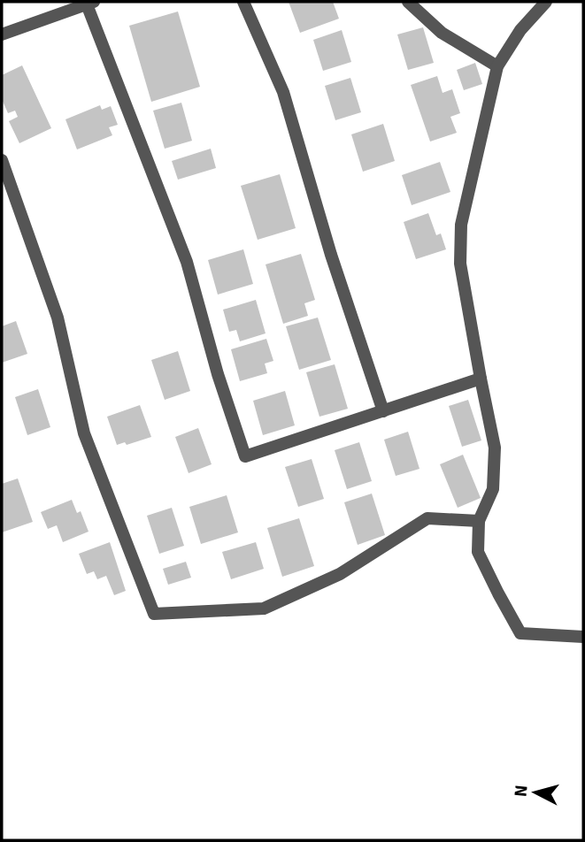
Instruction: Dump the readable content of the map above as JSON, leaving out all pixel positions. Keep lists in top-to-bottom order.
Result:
{
  "north": "left"
}
